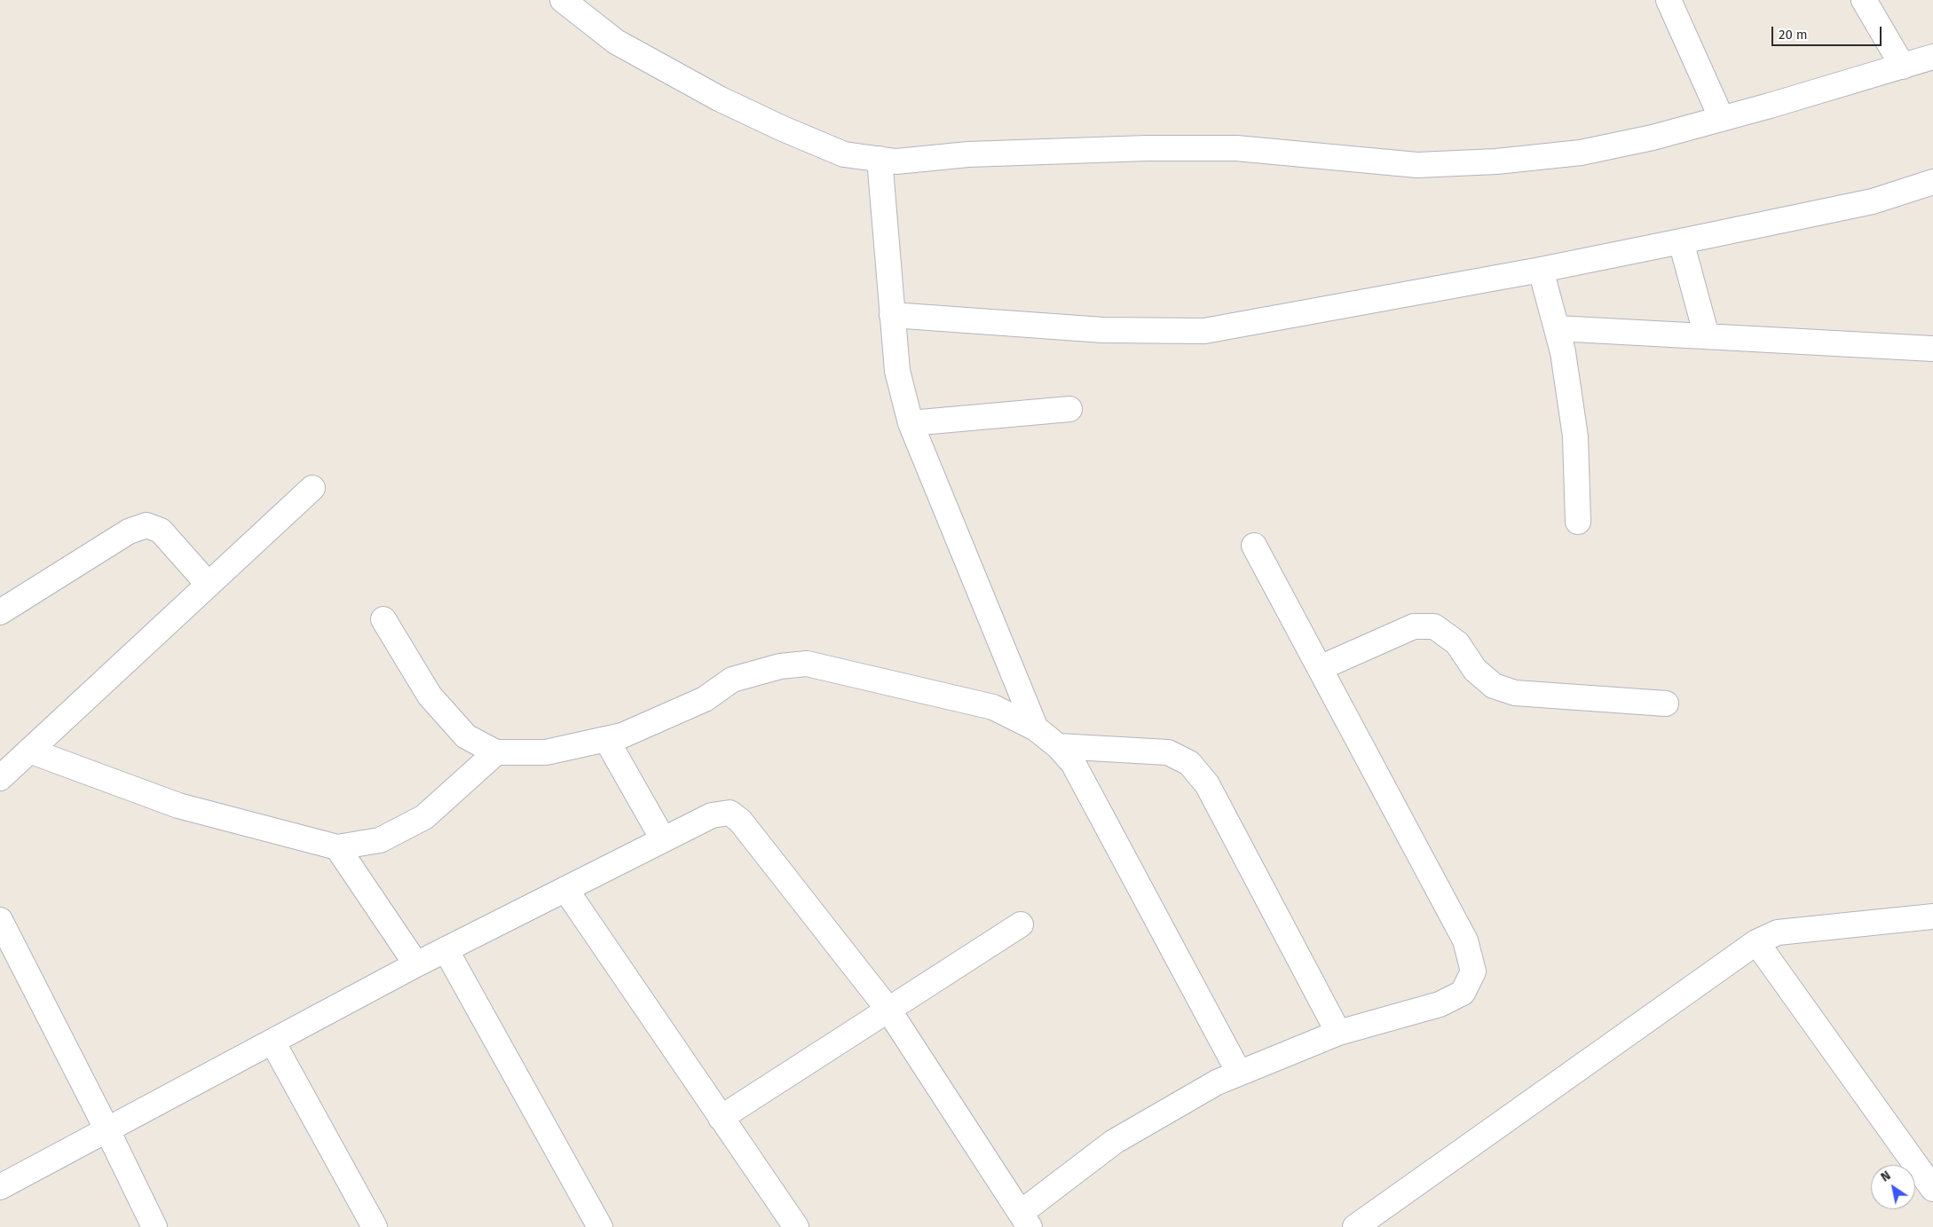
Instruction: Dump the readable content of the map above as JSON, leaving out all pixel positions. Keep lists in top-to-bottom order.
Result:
{
  "scale_bar": "20 m",
  "north": "top left"
}
